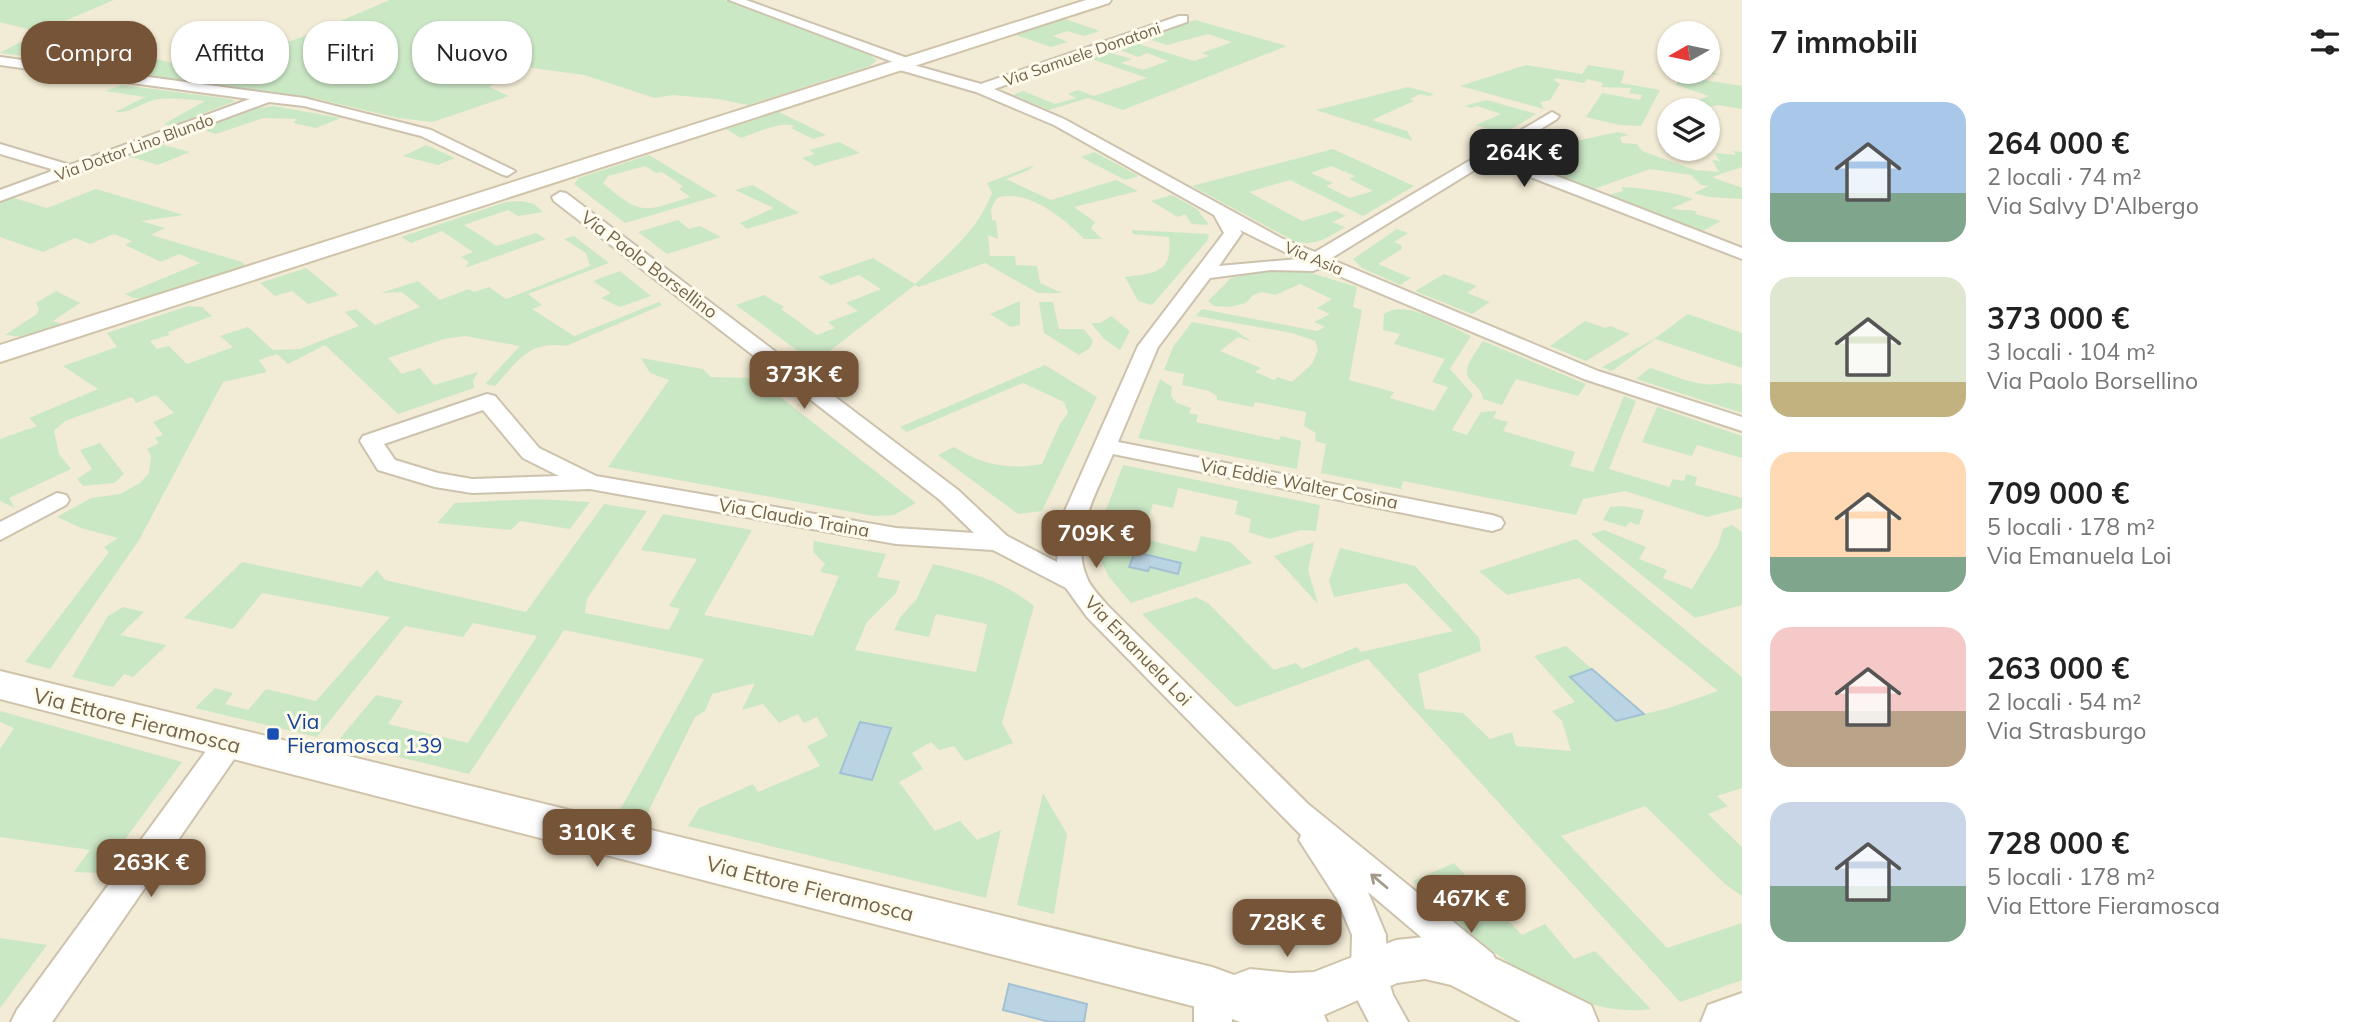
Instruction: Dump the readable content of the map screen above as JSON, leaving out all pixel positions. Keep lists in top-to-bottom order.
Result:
{
  "streets": {
    "main road": ["Via Ettore Fieramosca"],
    "street": [
      "Via Samuele Donatoni",
      "Via Dottor Lino Blundo",
      "Via Asia",
      "Via Paolo Borsellino",
      "Via Eddie Walter Cosina",
      "Via Claudio Traina",
      "Via Emanuela Loi"
    ]
  },
  "crossings": [
    ["Via Samuele Donatoni", "Via Asia"],
    ["Via Asia", "Via Emanuela Loi"],
    ["Via Paolo Borsellino", "Via Claudio Traina"],
    ["Via Paolo Borsellino", "Via Emanuela Loi"],
    ["Via Eddie Walter Cosina", "Via Emanuela Loi"]
  ],
  "places": {
    "transit": ["Via Fieramosca 139"]
  },
  "north": "left",
  "page": {
    "heading": "7 immobili",
    "chip": [
      "Compra",
      "Affitta",
      "Filtri",
      "Nuovo"
    ],
    "list": [
      {
        "name": "264 000 €",
        "note": "2 locali · 74 m² · Via Salvy D'Albergo"
      },
      {
        "name": "373 000 €",
        "note": "3 locali · 104 m² · Via Paolo Borsellino"
      },
      {
        "name": "709 000 €",
        "note": "5 locali · 178 m² · Via Emanuela Loi"
      },
      {
        "name": "263 000 €",
        "note": "2 locali · 54 m² · Via Strasburgo"
      },
      {
        "name": "728 000 €",
        "note": "5 locali · 178 m² · Via Ettore Fieramosca"
      }
    ],
    "price": [
      "264K €",
      "373K €",
      "709K €",
      "310K €",
      "263K €",
      "467K €",
      "728K €"
    ]
  }
}
